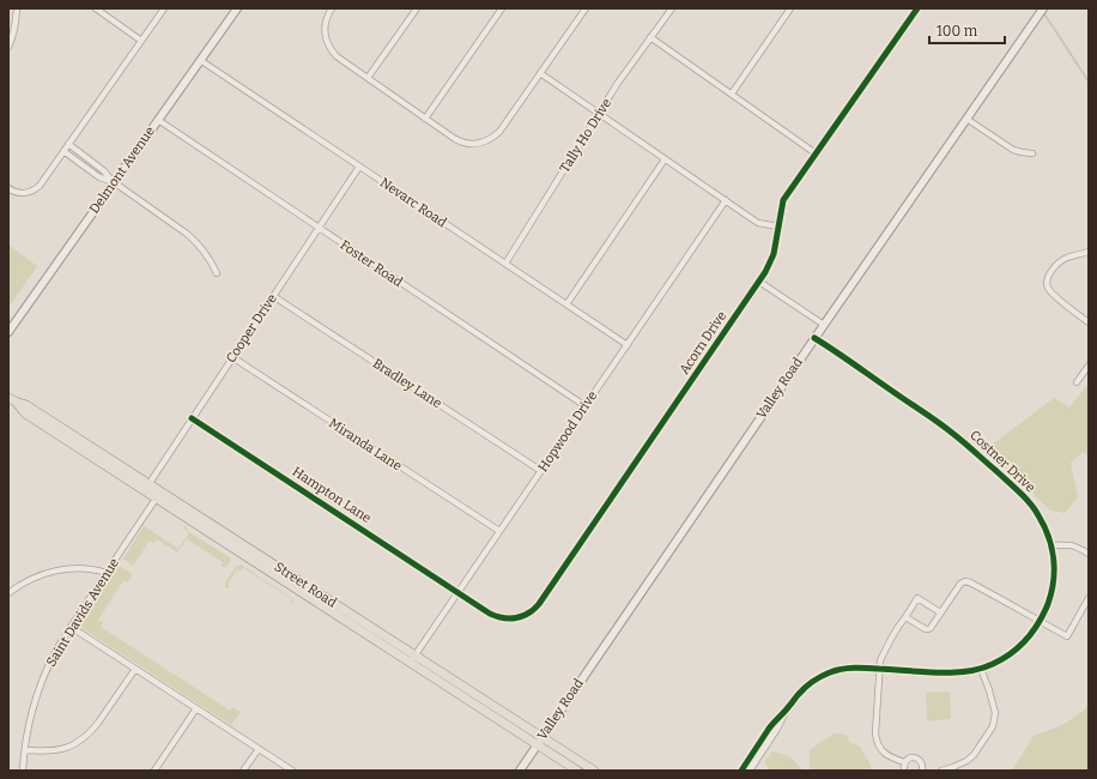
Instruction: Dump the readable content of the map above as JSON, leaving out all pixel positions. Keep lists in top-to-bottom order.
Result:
{
  "streets": {
    "main road": ["Street Road"],
    "street": [
      "Tally Ho Drive",
      "Delmont Avenue",
      "Nevarc Road",
      "Foster Road",
      "Cooper Drive",
      "Acorn Drive",
      "Bradley Lane",
      "Valley Road",
      "Hopwood Drive",
      "Miranda Lane",
      "Costner Drive",
      "Hampton Lane",
      "Saint Davids Avenue"
    ]
  },
  "crossings": [
    ["Tally Ho Drive", "Nevarc Road"],
    ["Delmont Avenue", "Nevarc Road"],
    ["Delmont Avenue", "Foster Road"],
    ["Nevarc Road", "Cooper Drive"],
    ["Nevarc Road", "Hopwood Drive"],
    ["Foster Road", "Cooper Drive"],
    ["Foster Road", "Hopwood Drive"],
    ["Cooper Drive", "Bradley Lane"],
    ["Cooper Drive", "Miranda Lane"],
    ["Cooper Drive", "Hampton Lane"],
    ["Cooper Drive", "Street Road"],
    ["Acorn Drive", "Hopwood Drive"],
    ["Acorn Drive", "Hampton Lane"],
    ["Bradley Lane", "Hopwood Drive"],
    ["Valley Road", "Costner Drive"],
    ["Valley Road", "Street Road"],
    ["Hopwood Drive", "Miranda Lane"],
    ["Hopwood Drive", "Hampton Lane"],
    ["Hopwood Drive", "Street Road"],
    ["Street Road", "Saint Davids Avenue"]
  ],
  "scale_bar": "100 m"
}
